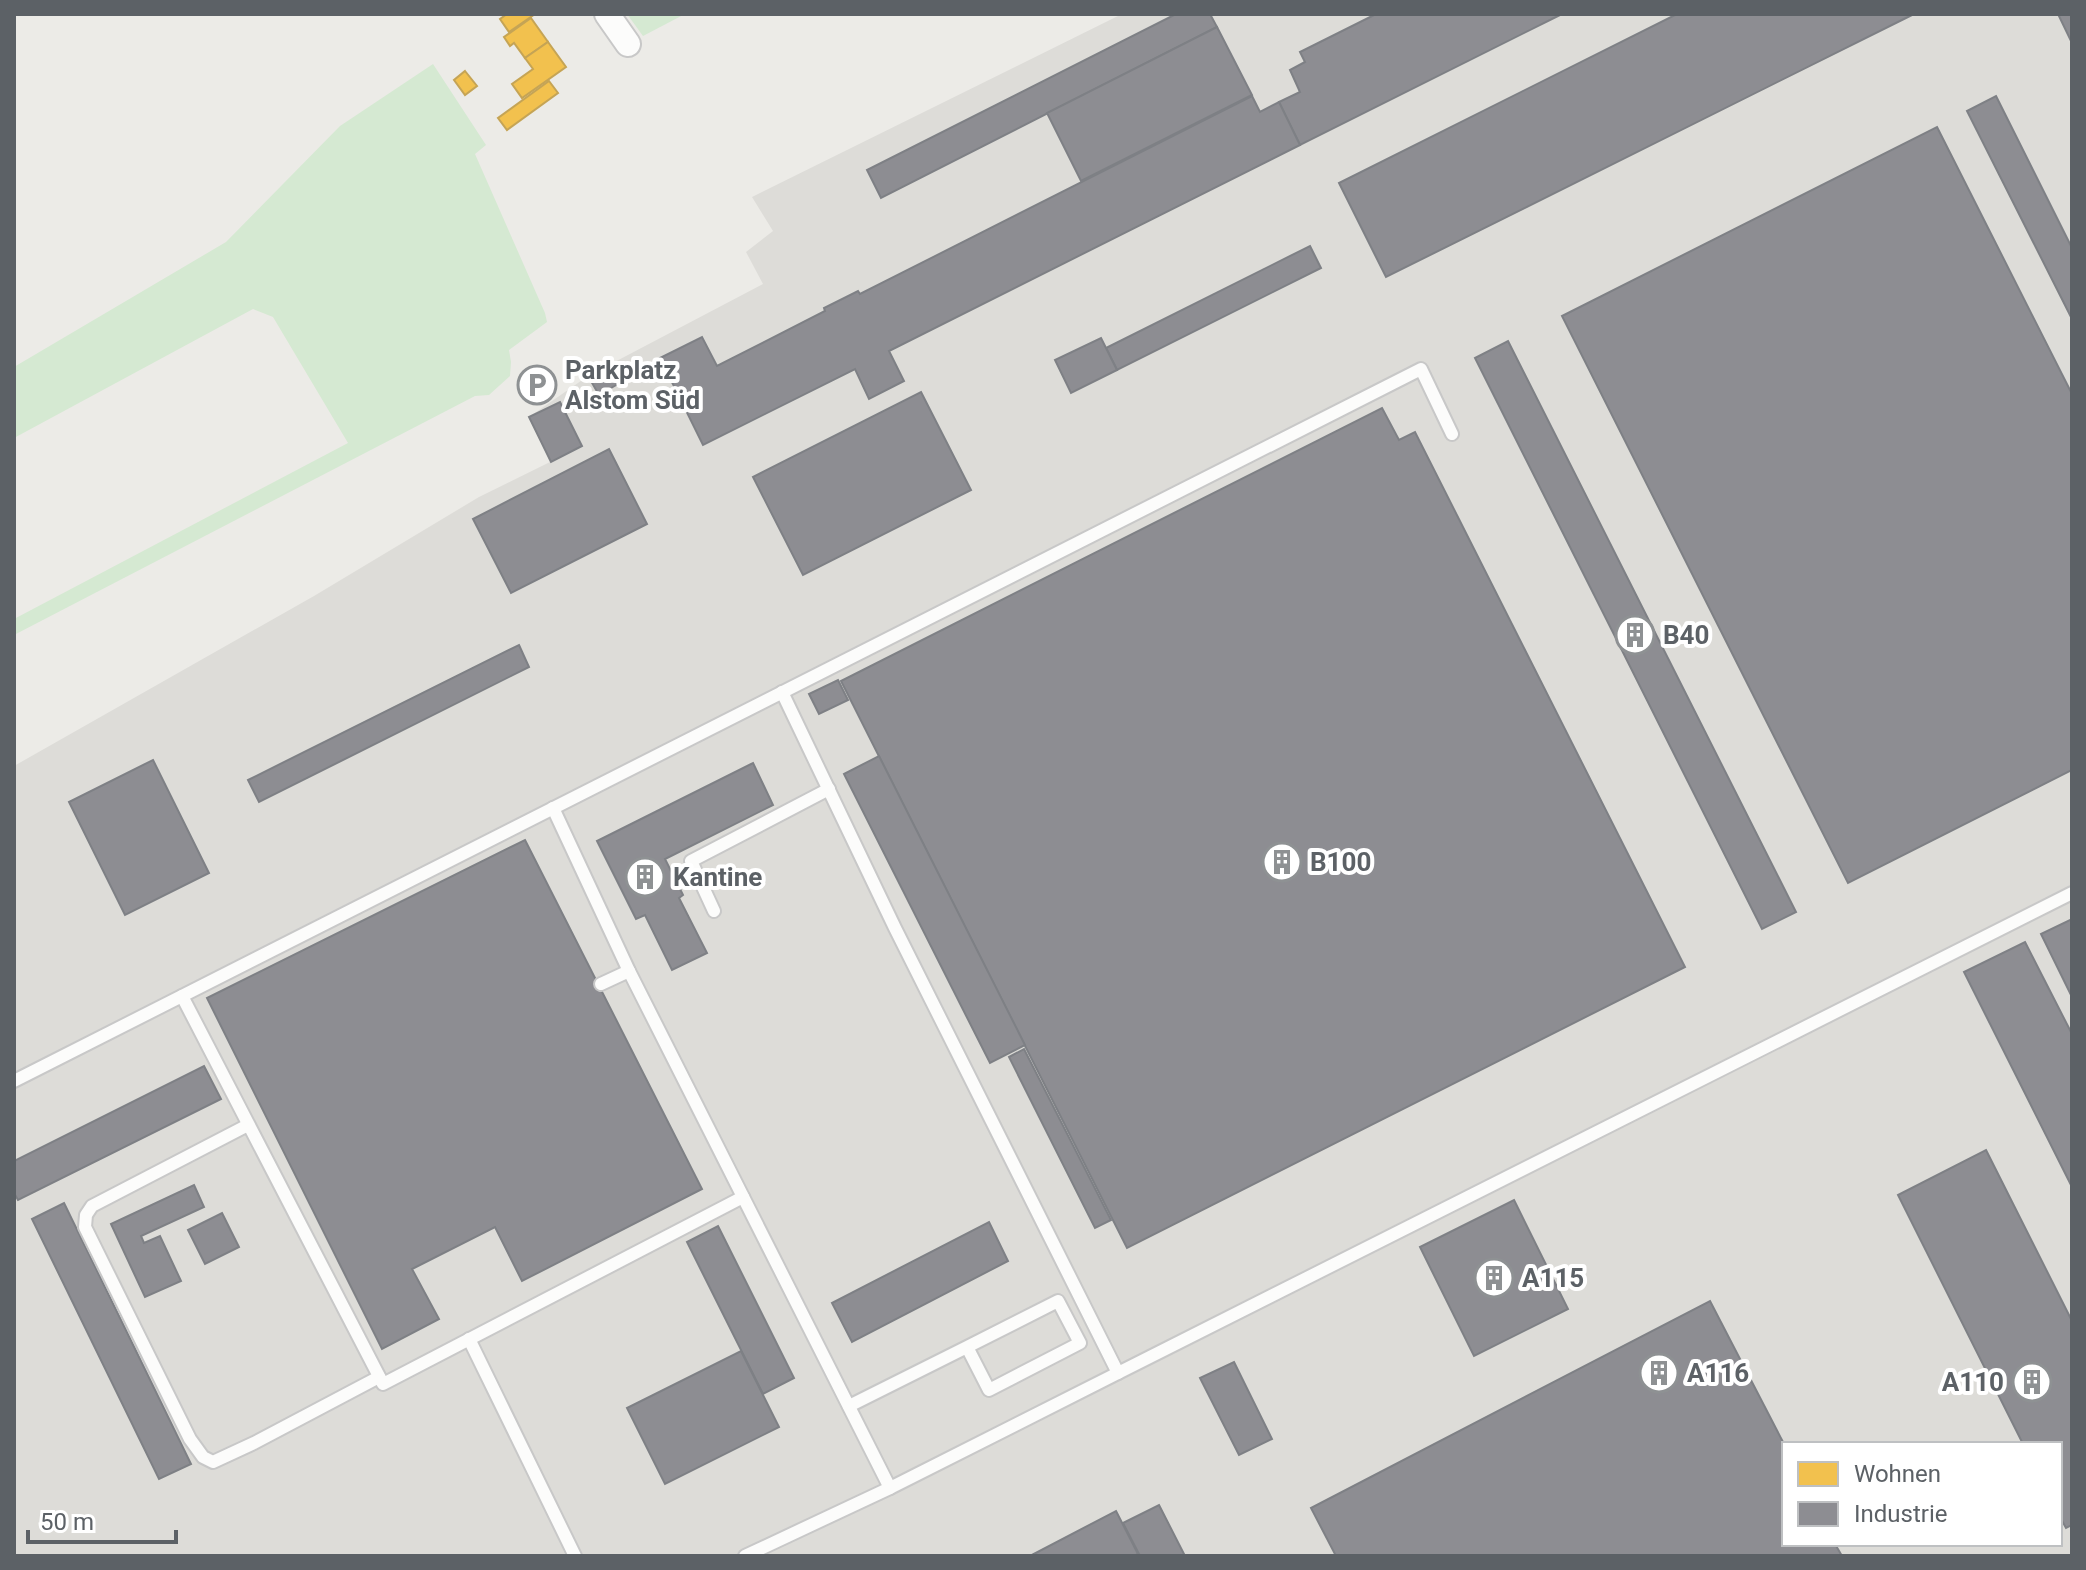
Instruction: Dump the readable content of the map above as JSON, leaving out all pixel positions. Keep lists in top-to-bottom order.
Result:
{
  "places": {
    "parking": ["Parkplatz Alstom Süd"],
    "building": [
      "B40",
      "B100",
      "Kantine",
      "A115",
      "A116",
      "A110"
    ]
  },
  "legend": ["Wohnen", "Industrie"],
  "scale_bar": "50 m"
}
